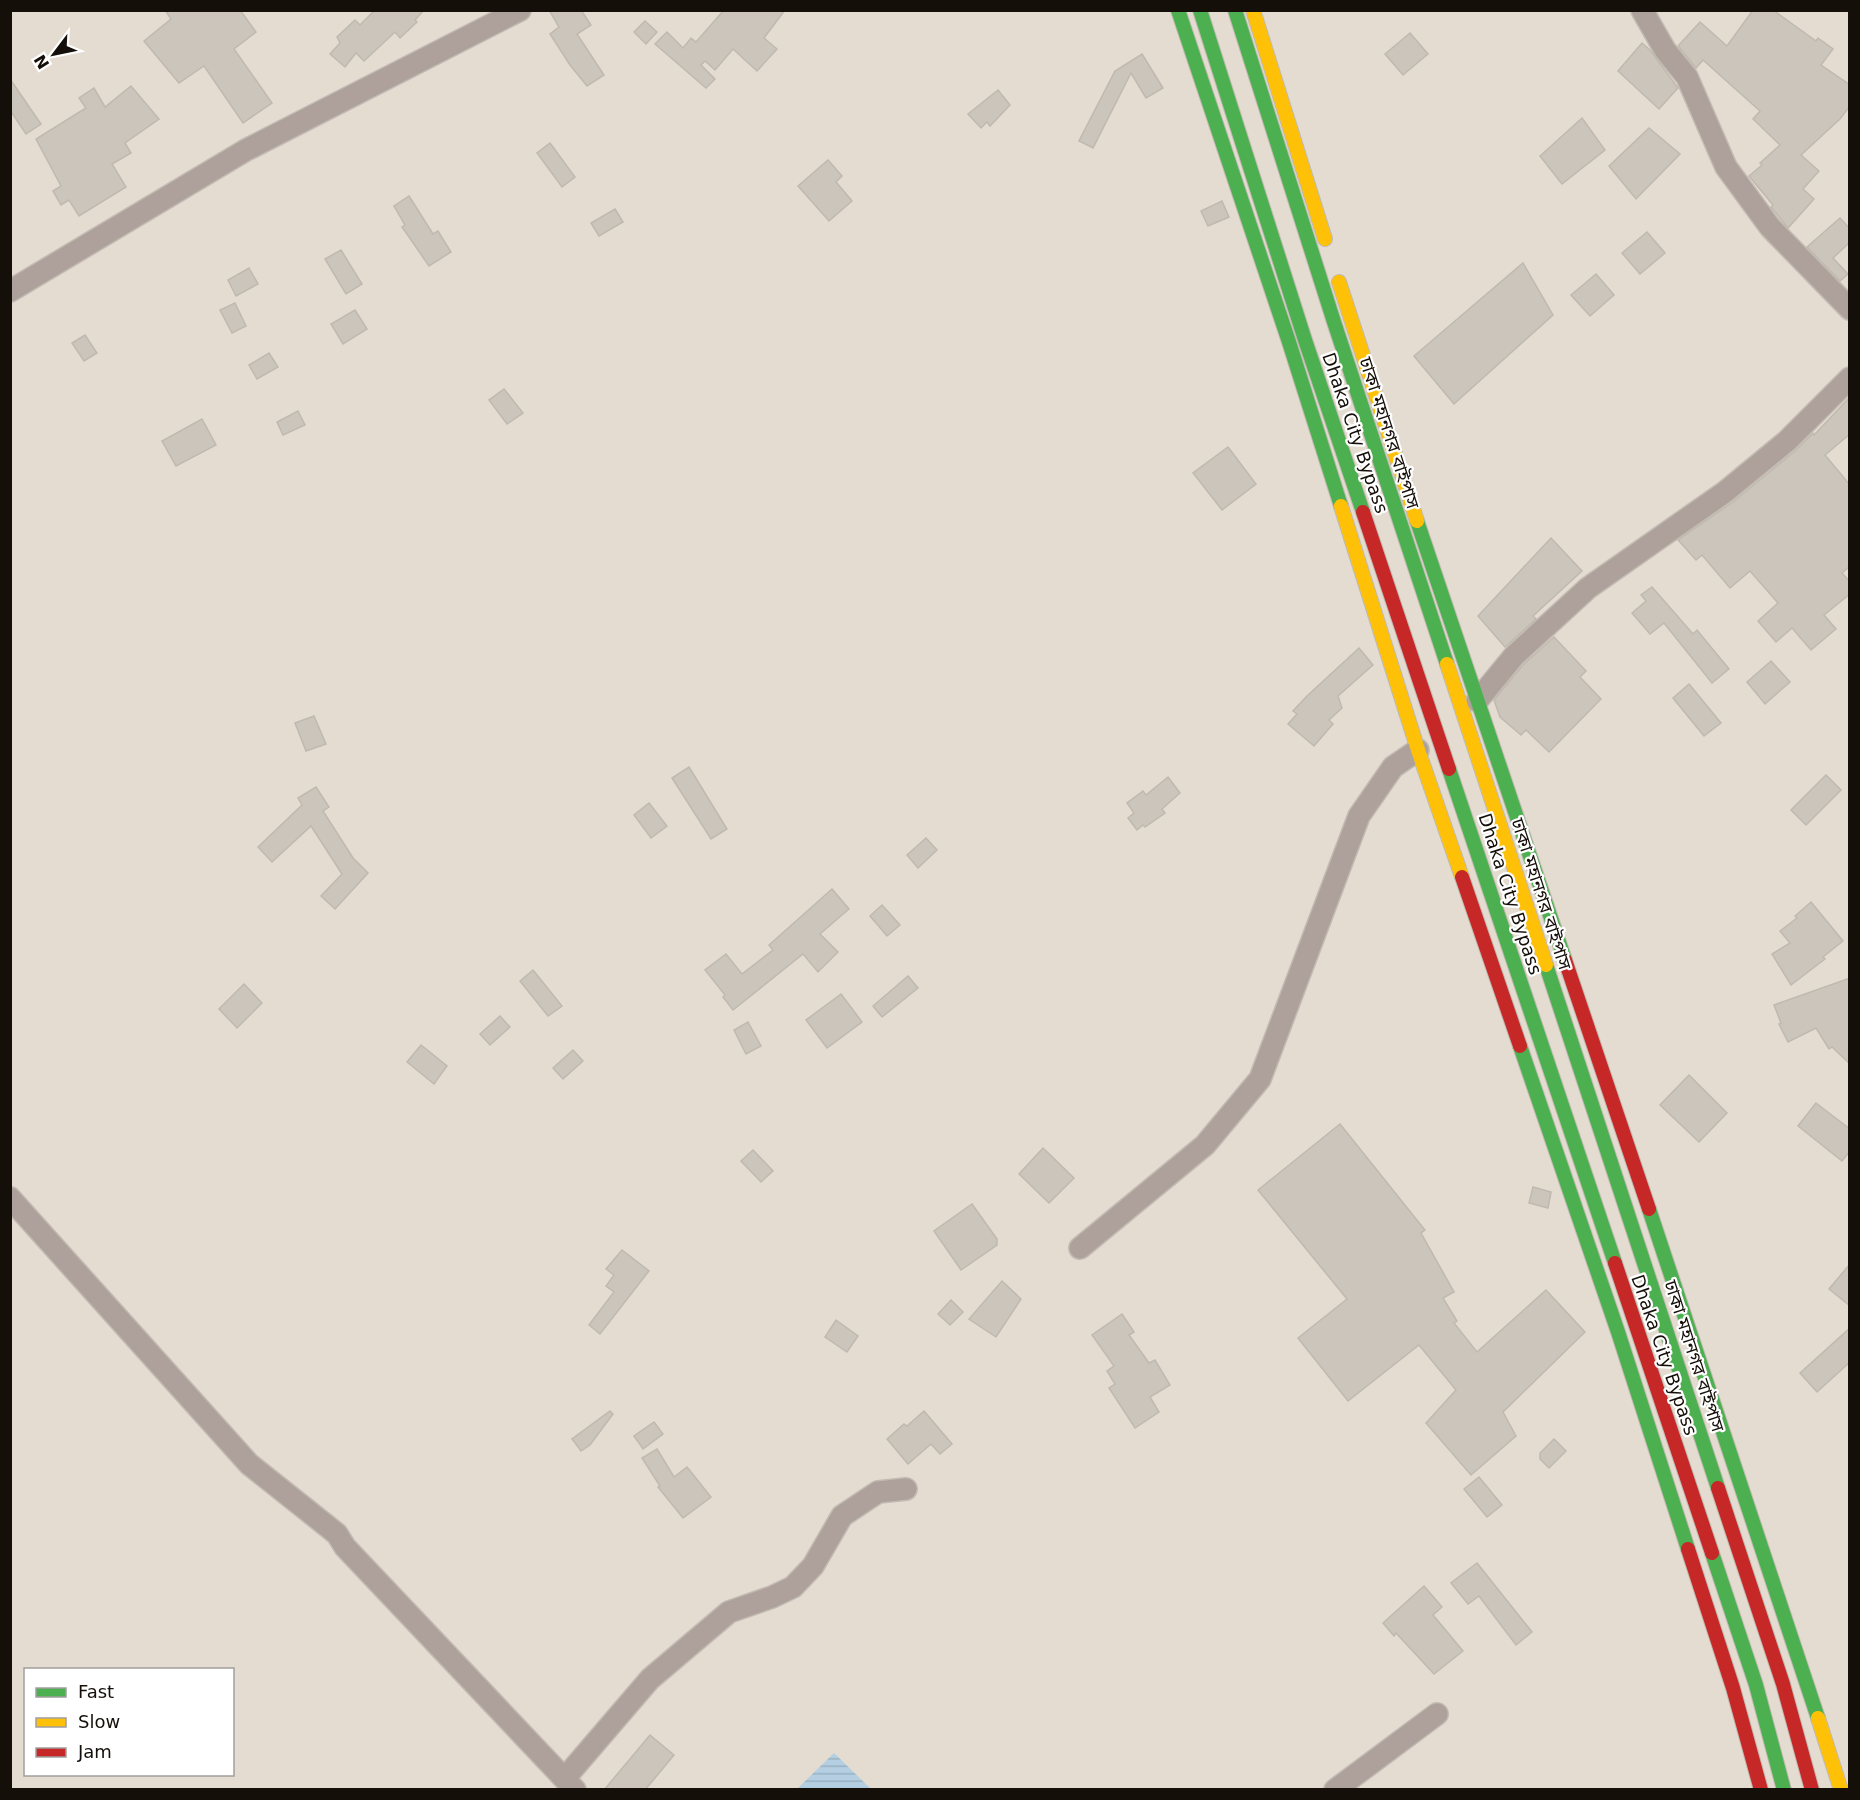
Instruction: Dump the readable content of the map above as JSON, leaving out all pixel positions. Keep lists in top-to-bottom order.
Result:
{
  "streets": {
    "main road": ["Dhaka City Bypass", "ঢাকা মহানগর বাইপাস"]
  },
  "legend": ["Fast", "Slow", "Jam"],
  "north": "bottom left"
}
